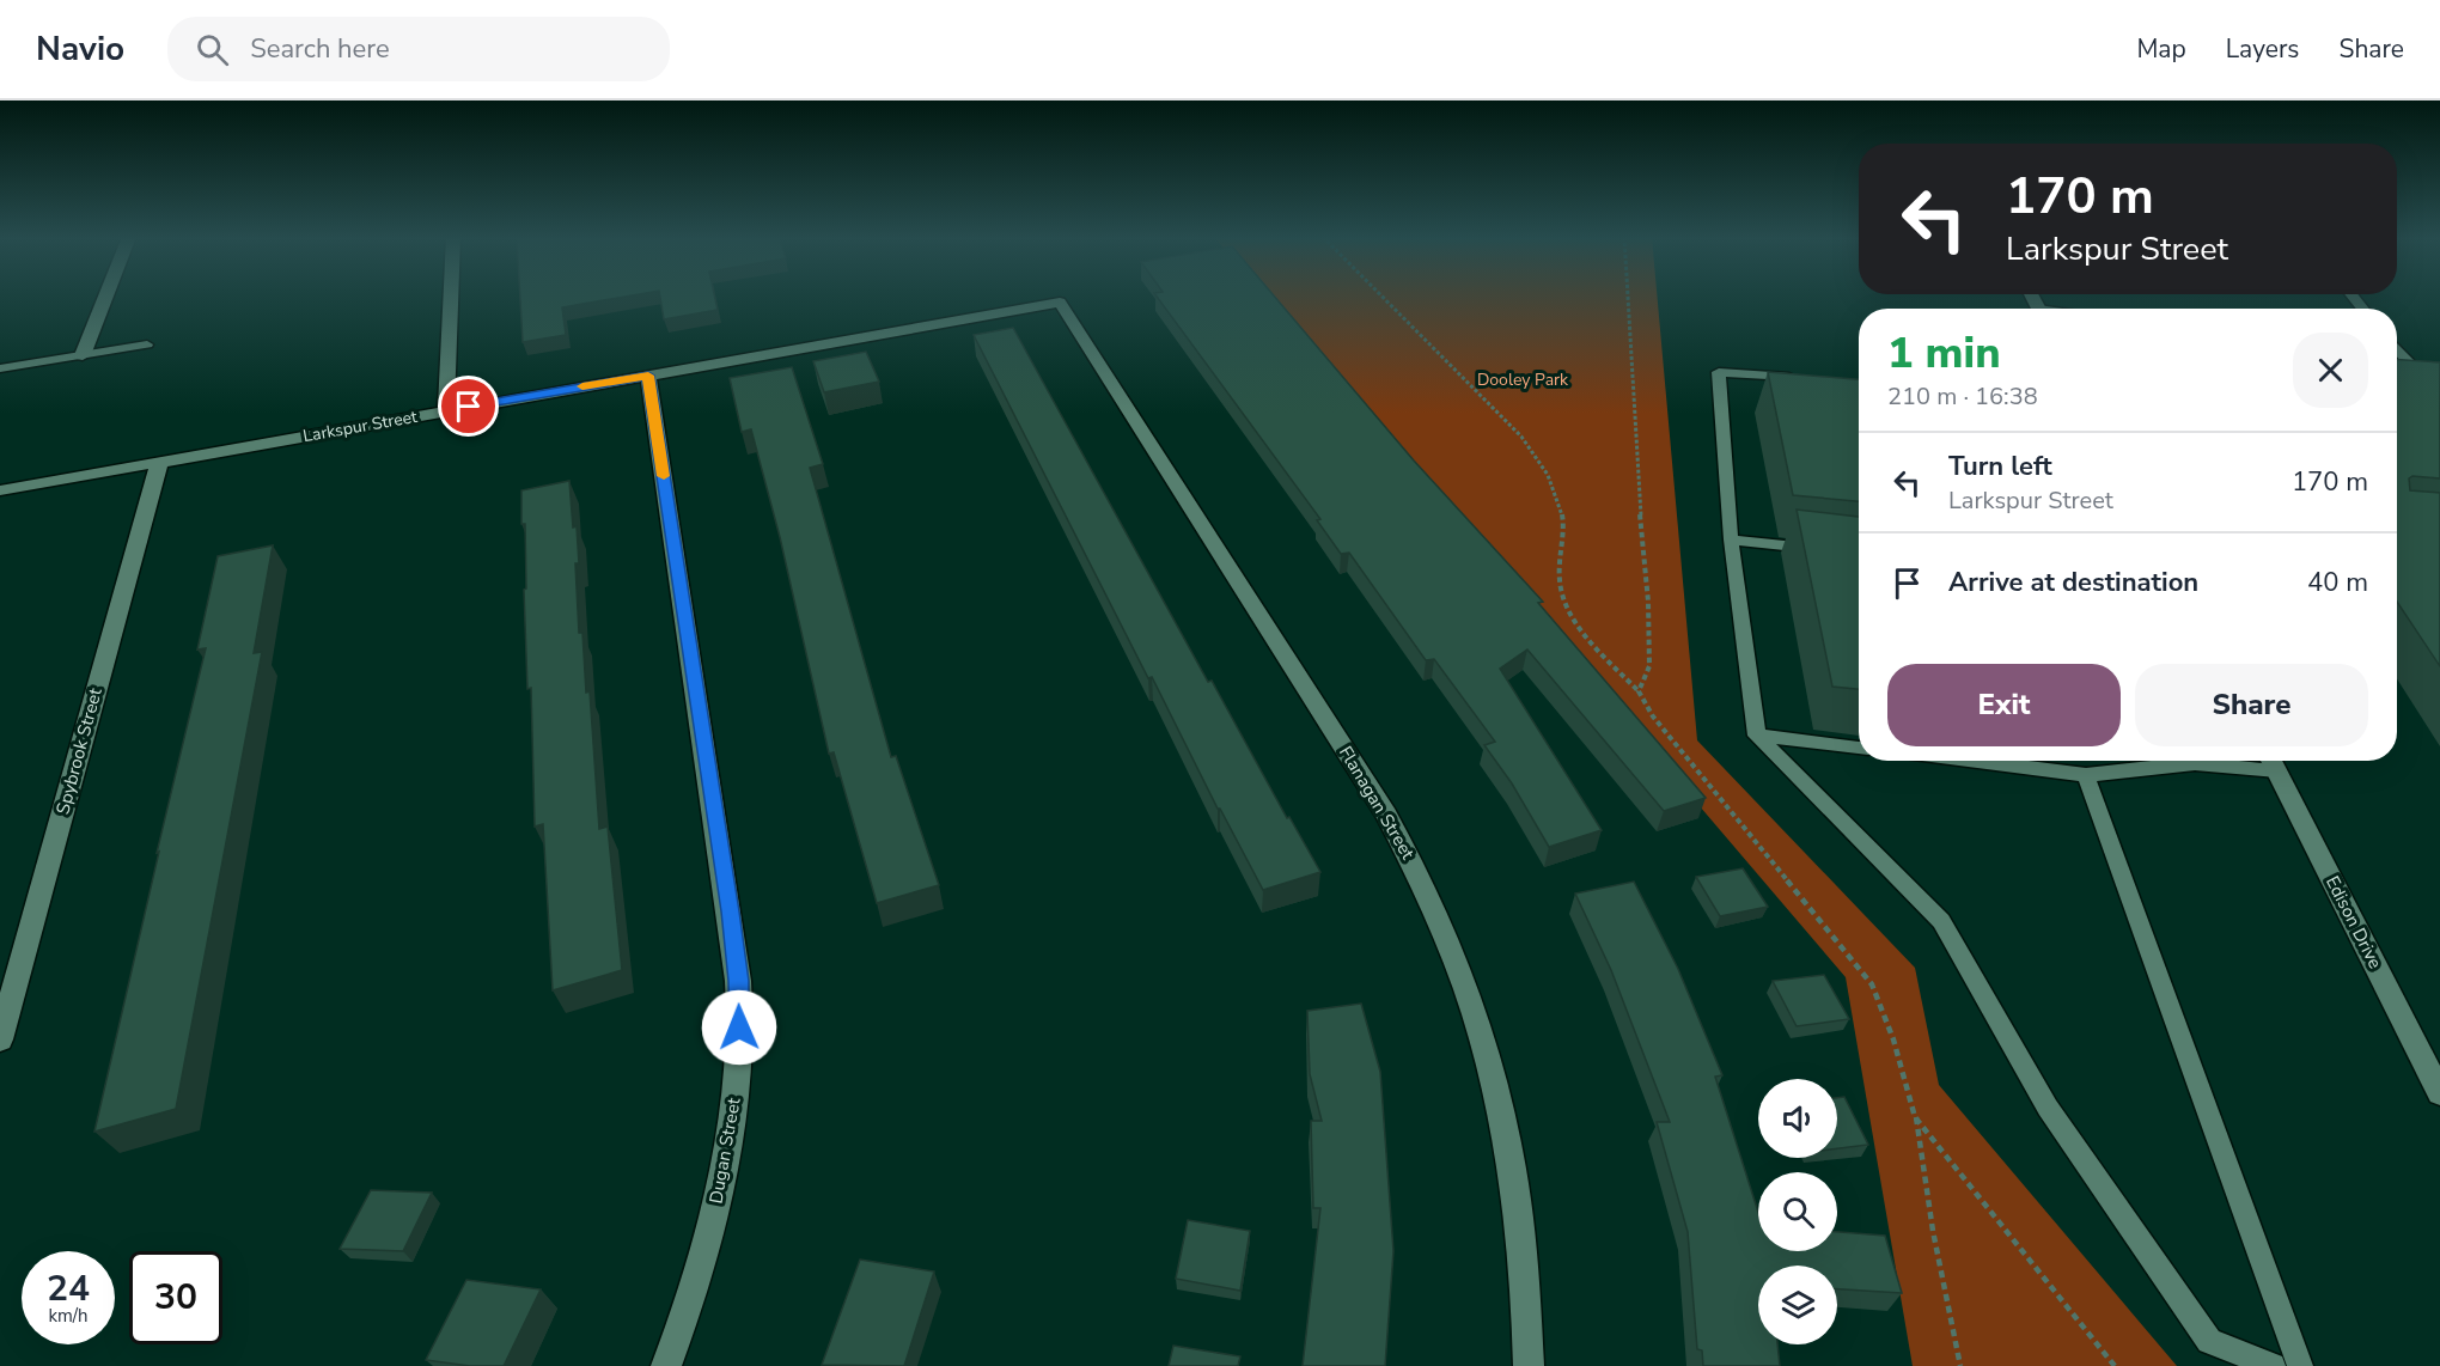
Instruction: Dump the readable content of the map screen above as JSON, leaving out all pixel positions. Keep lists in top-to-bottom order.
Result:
{
  "streets": {
    "street": [
      "Larkspur Street",
      "Spybrook Street",
      "Flanagan Street",
      "Edison Drive",
      "Dugan Street"
    ]
  },
  "crossings": [
    ["Larkspur Street", "Spybrook Street"],
    ["Larkspur Street", "Flanagan Street"],
    ["Larkspur Street", "Dugan Street"]
  ],
  "parks": ["Dooley Park"],
  "page": {
    "header": "Navio",
    "search": "Search here",
    "nav": ["Map", "Layers", "Share"],
    "turn": ["170 m", "Larkspur Street"],
    "heading": ["1 min", "210 m · 16:38"],
    "list": [
      {
        "name": "Turn left",
        "note": "Larkspur Street",
        "value": "170 m"
      },
      {
        "name": "Arrive at destination",
        "value": "40 m"
      }
    ],
    "buttons": ["Exit", "Share"],
    "speed": "24 km/h",
    "limit": "30"
  }
}
